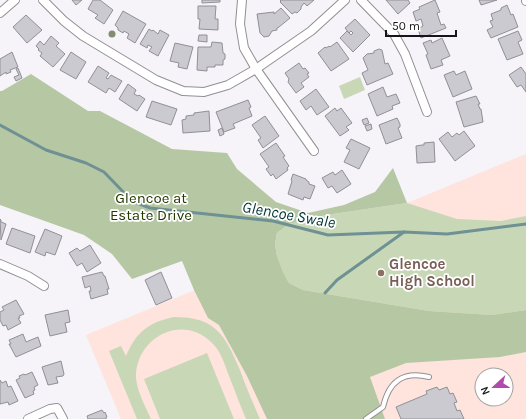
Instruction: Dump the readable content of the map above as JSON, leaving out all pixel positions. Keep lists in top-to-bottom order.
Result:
{
  "water": ["Glencoe Swale"],
  "parks": ["Glencoe at Estate Drive"],
  "places": ["Glencoe High School"],
  "scale_bar": "50 m",
  "north": "left"
}
